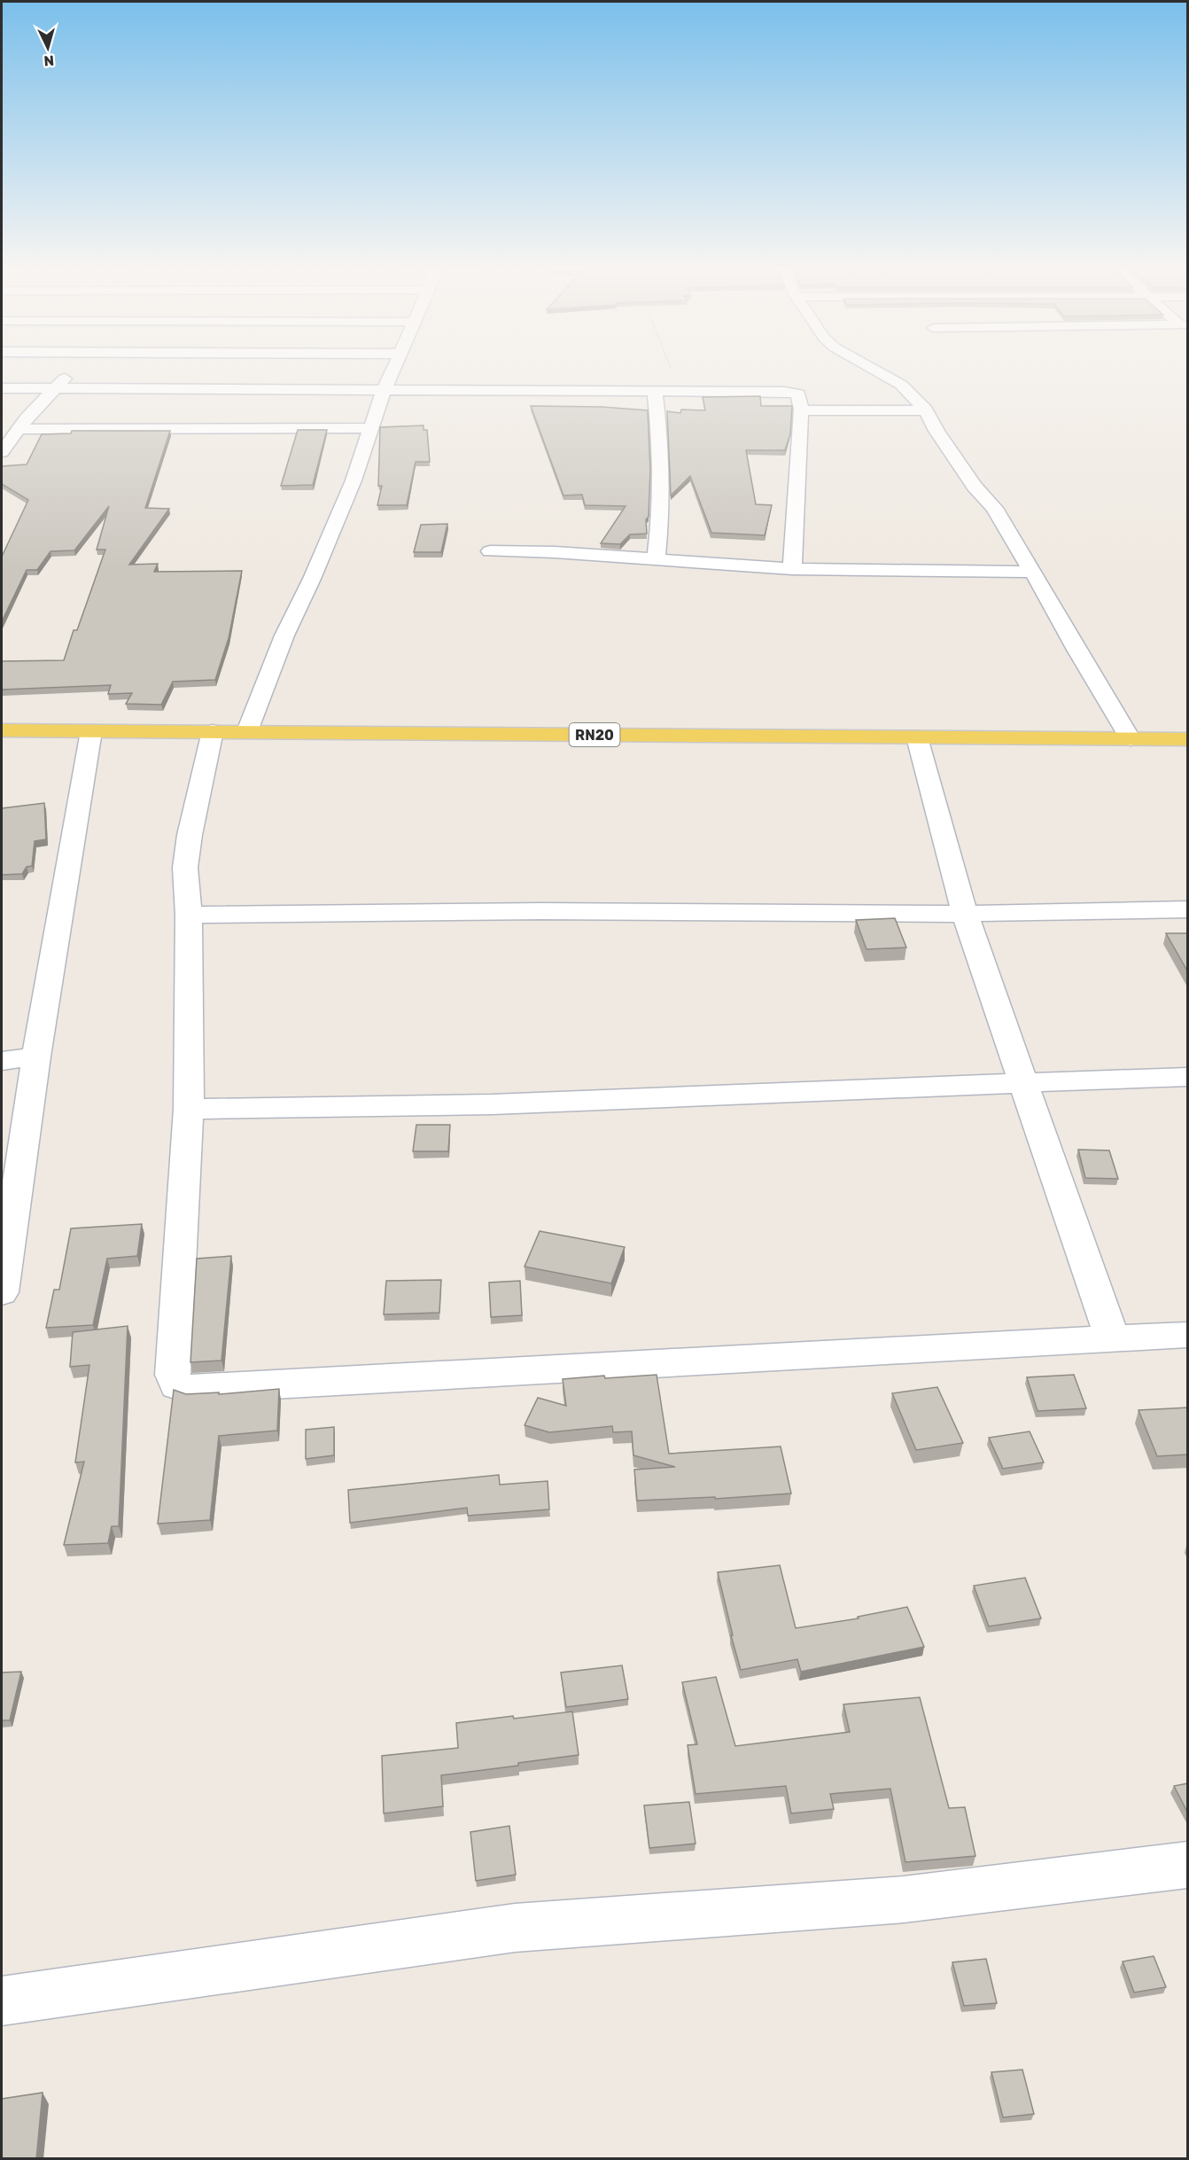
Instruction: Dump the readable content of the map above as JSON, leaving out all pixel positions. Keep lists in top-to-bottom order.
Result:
{
  "streets": {
    "main road": ["RN20"]
  },
  "north": "bottom"
}
